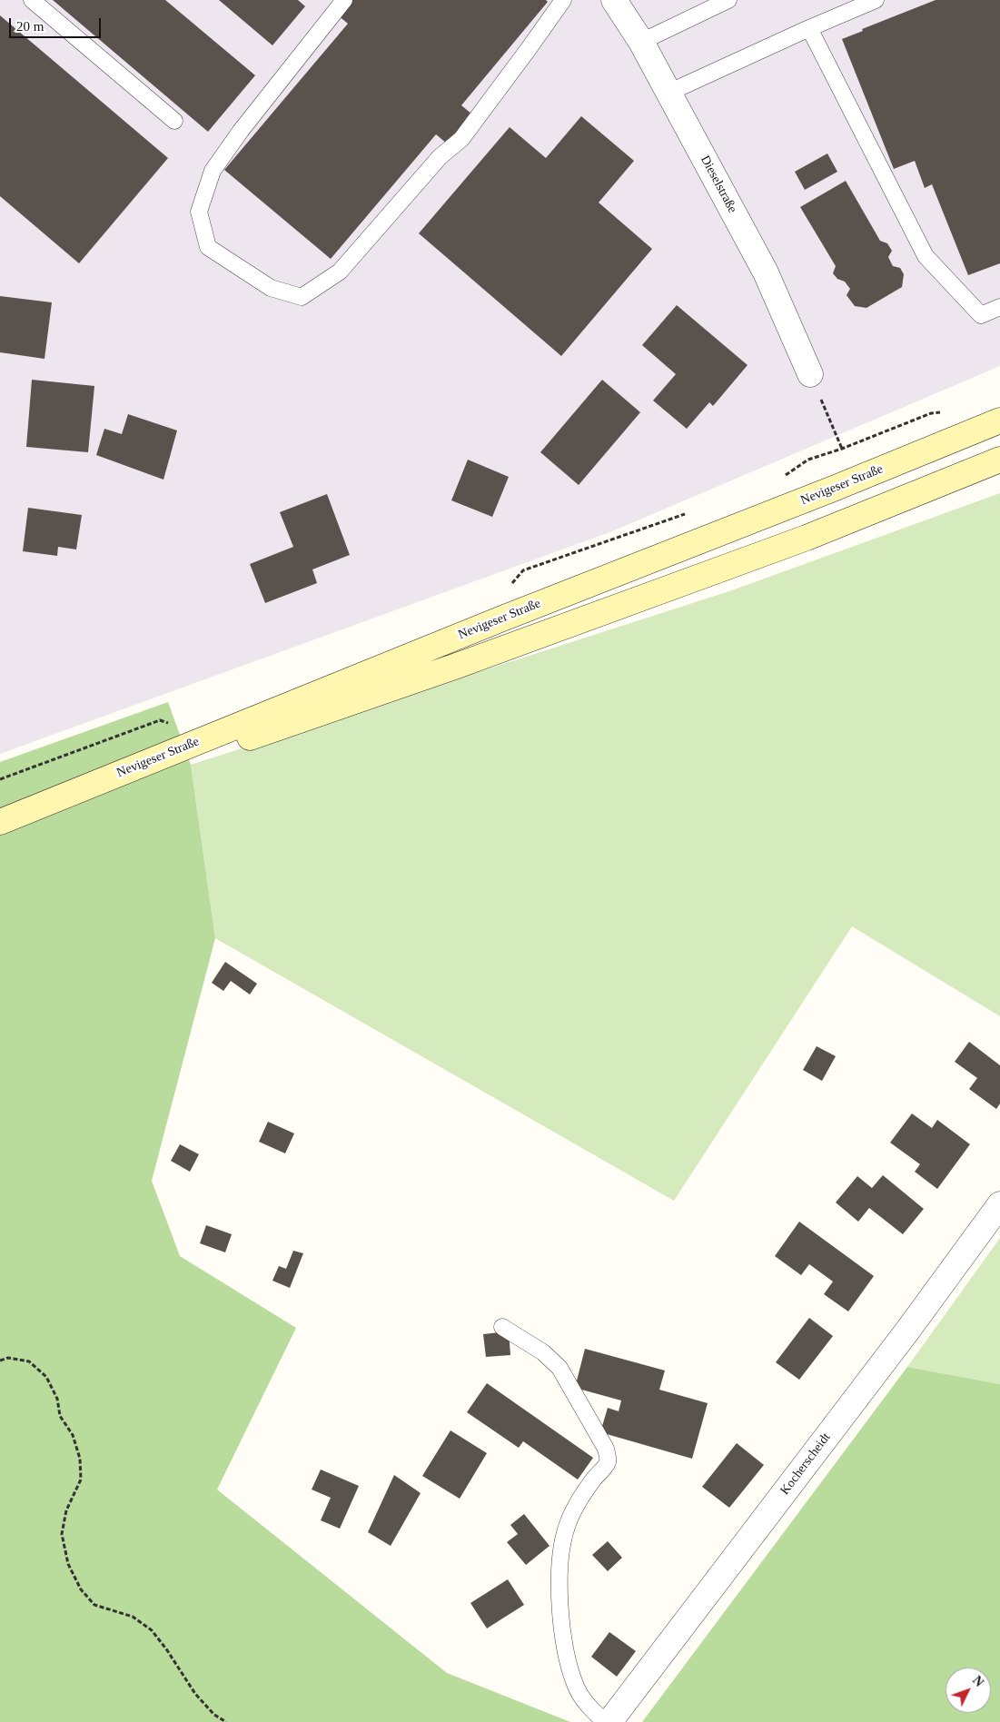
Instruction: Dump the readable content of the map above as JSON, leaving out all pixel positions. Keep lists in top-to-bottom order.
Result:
{
  "streets": {
    "main road": ["Nevigeser Straße"],
    "street": ["Dieselstraße", "Kocherscheidt"]
  },
  "scale_bar": "20 m",
  "north": "top right"
}
